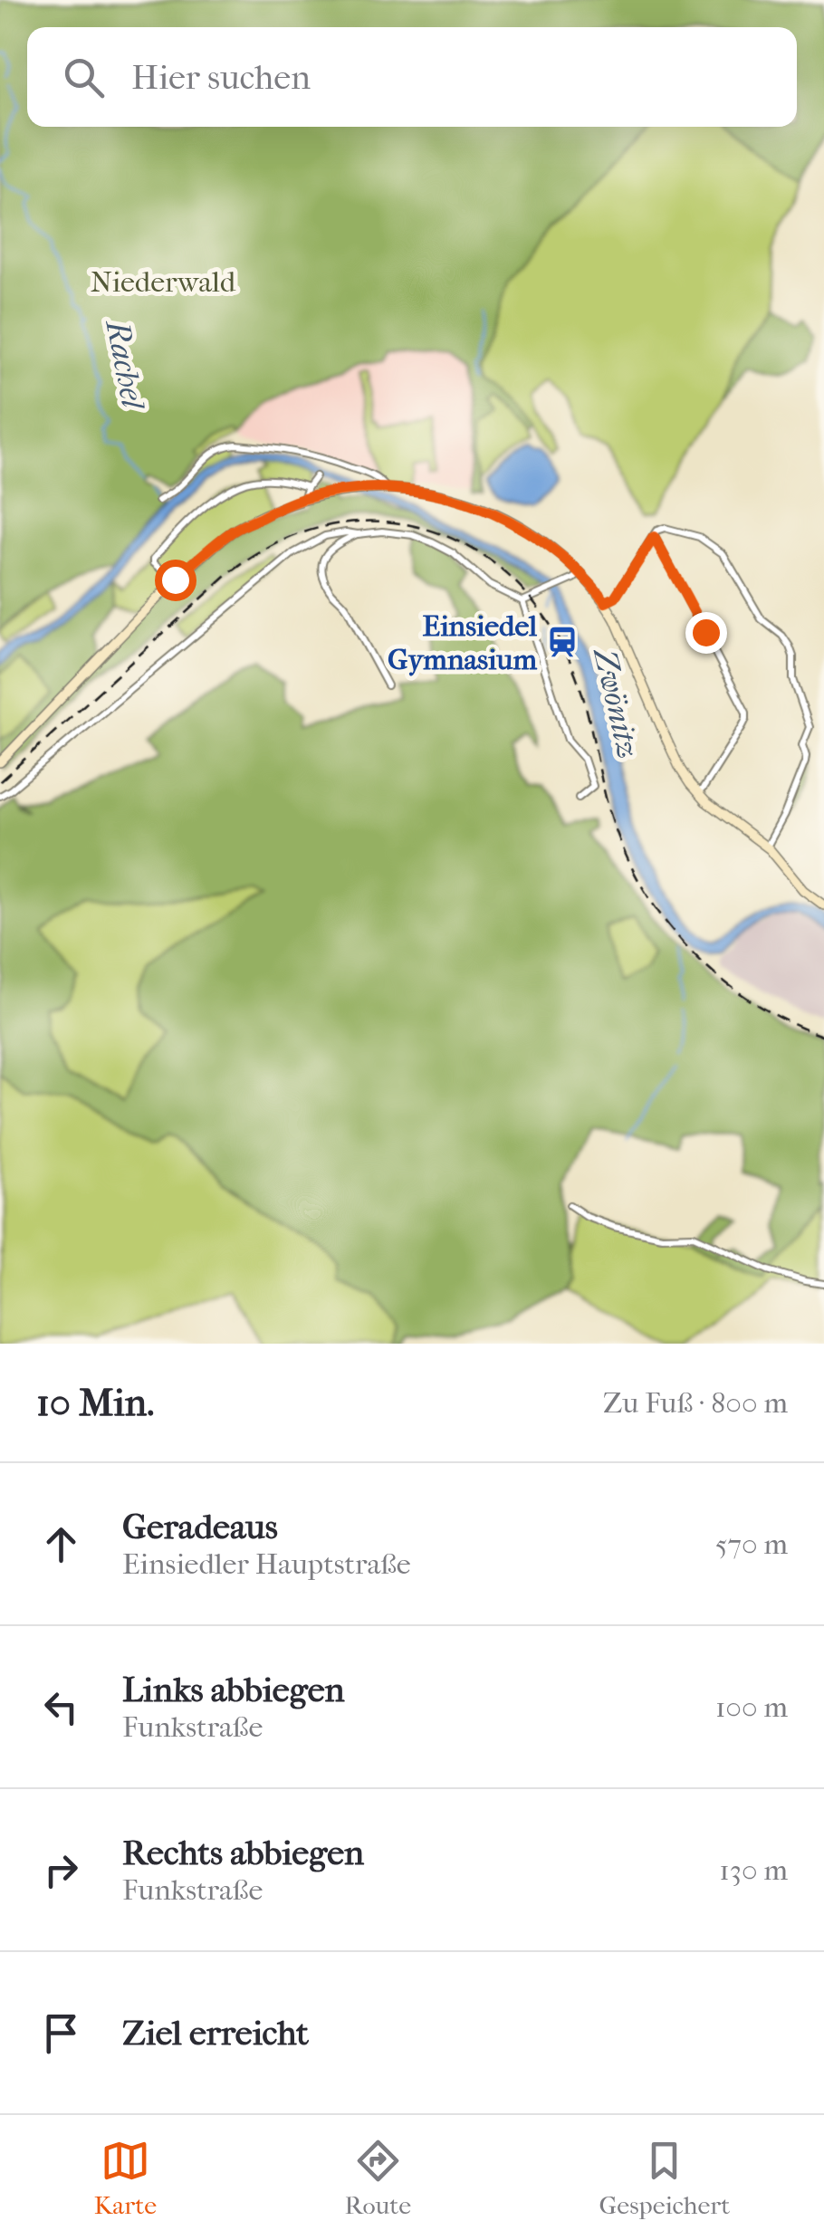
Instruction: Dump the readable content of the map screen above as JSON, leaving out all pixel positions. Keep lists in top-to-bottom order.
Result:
{
  "water": ["Rachel", "Zwönitz"],
  "parks": ["Niederwald"],
  "places": {
    "station": ["Einsiedel Gymnasium"]
  },
  "page": {
    "search": "Hier suchen",
    "heading": ["10 Min.", "Zu Fuß · 800 m"],
    "list": [
      ["Geradeaus", "Einsiedler Hauptstraße", "570 m"],
      ["Links abbiegen", "Funkstraße", "100 m"],
      ["Rechts abbiegen", "Funkstraße", "130 m"],
      "Ziel erreicht"
    ],
    "nav": ["Karte", "Route", "Gespeichert"]
  }
}
